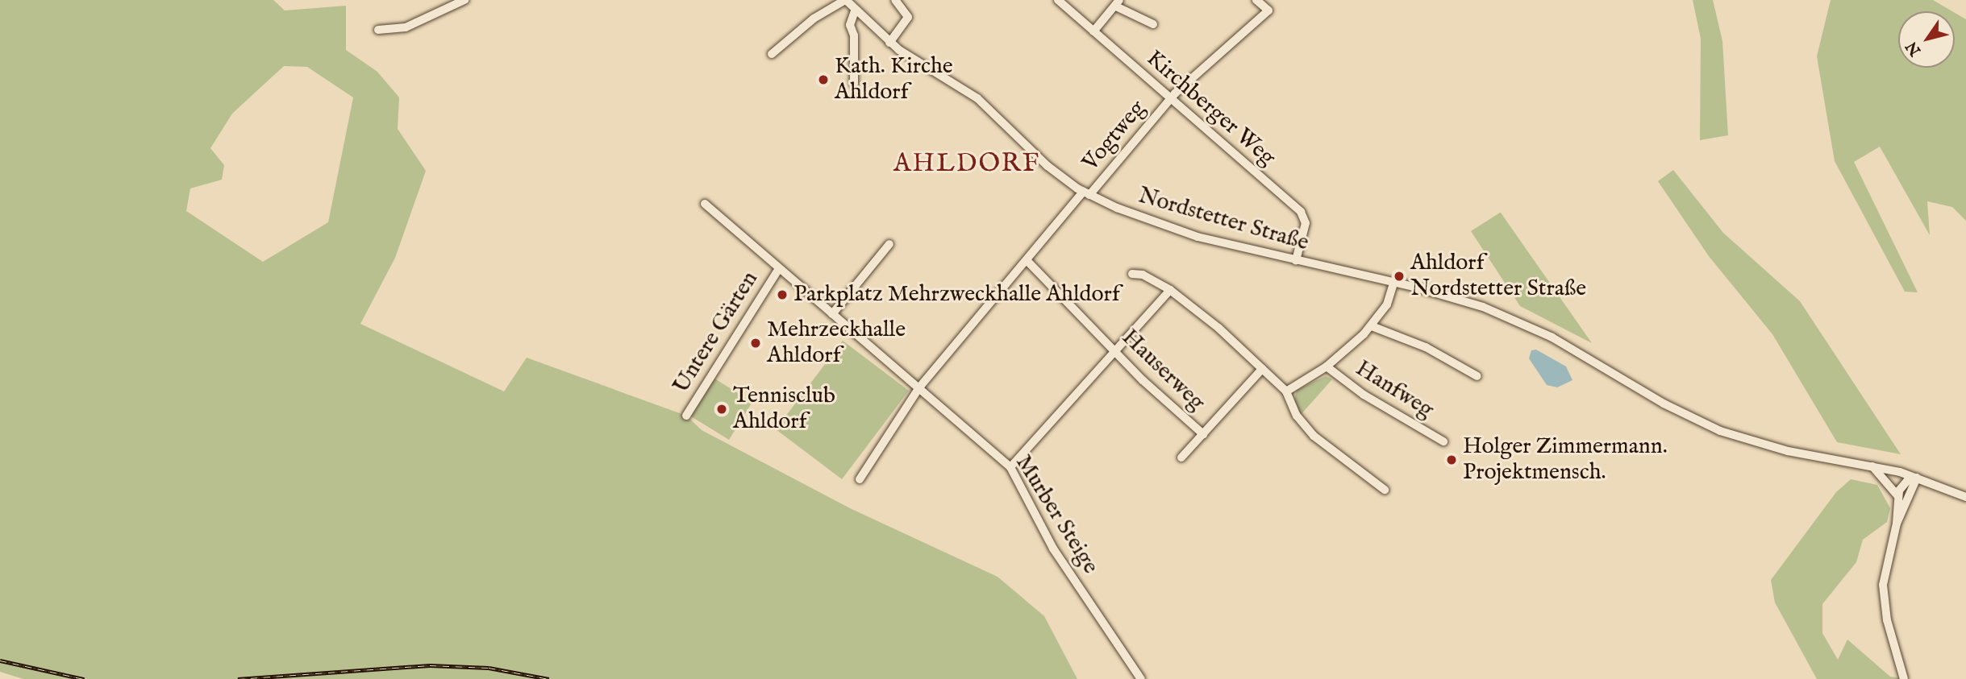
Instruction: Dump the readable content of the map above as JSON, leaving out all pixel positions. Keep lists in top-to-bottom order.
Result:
{
  "streets": {
    "street": [
      "Kirchberger Weg",
      "Vogtweg",
      "Nordstetter Straße",
      "Untere Gärten",
      "Hauserweg",
      "Hanfweg",
      "Murber Steige"
    ]
  },
  "crossings": [
    ["Kirchberger Weg", "Vogtweg"],
    ["Kirchberger Weg", "Nordstetter Straße"],
    ["Vogtweg", "Nordstetter Straße"],
    ["Untere Gärten", "Murber Steige"]
  ],
  "districts": ["AHLDORF"],
  "places": [
    "Kath. Kirche Ahldorf",
    "Ahldorf Nordstetter Straße",
    "Parkplatz Mehrzweckhalle Ahldorf",
    "Mehrzeckhalle Ahldorf",
    "Tennisclub Ahldorf",
    "Holger Zimmermann. Projektmensch."
  ],
  "north": "bottom left"
}
